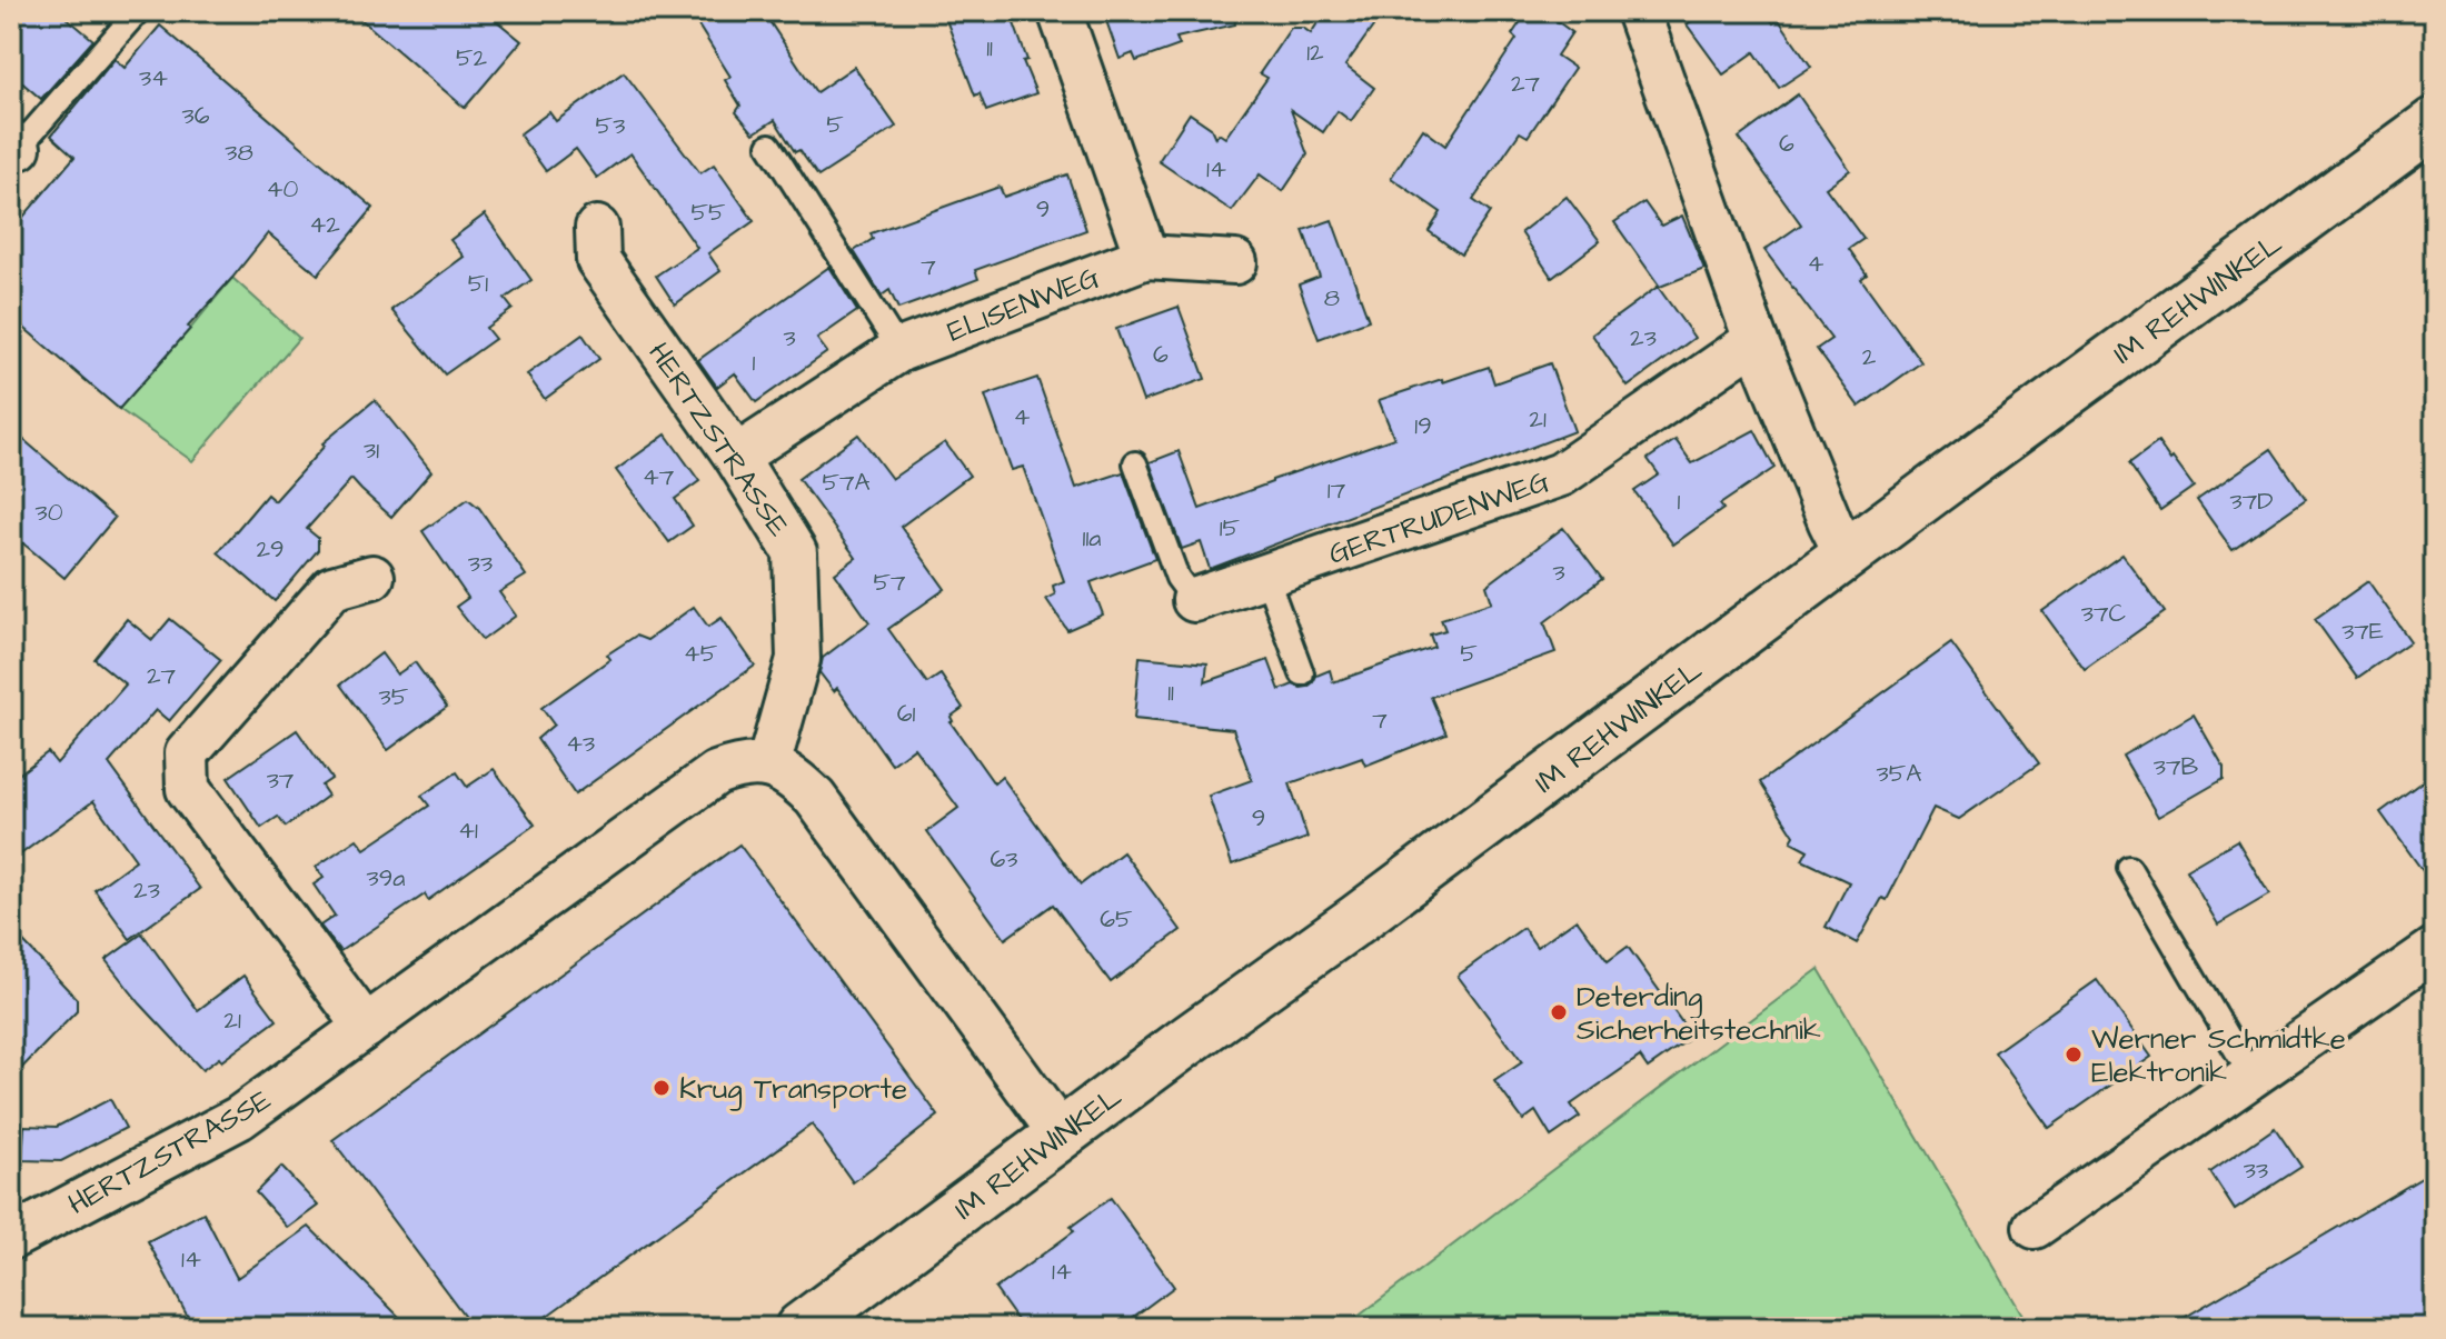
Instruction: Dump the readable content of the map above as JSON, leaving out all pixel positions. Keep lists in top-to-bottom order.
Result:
{
  "streets": {
    "street": [
      "IM REHWINKEL",
      "ELISENWEG",
      "HERTZSTRASSE",
      "GERTRUDENWEG"
    ]
  },
  "crossings": [
    ["ELISENWEG", "HERTZSTRASSE"]
  ],
  "places": ["Deterding Sicherheitstechnik", "Werner Schmidtke Elektronik", "Krug Transporte"],
  "house_numbers": [
    "11",
    "12",
    "52",
    "34",
    "27",
    "36",
    "5",
    "53",
    "6",
    "38",
    "14",
    "40",
    "9",
    "55",
    "42",
    "4",
    "7",
    "51",
    "8",
    "3",
    "23",
    "6",
    "2",
    "1",
    "4",
    "21",
    "19",
    "31",
    "47",
    "57A",
    "17",
    "1",
    "37D",
    "30",
    "15",
    "11a",
    "29",
    "33",
    "3",
    "57",
    "37C",
    "37E",
    "45",
    "5",
    "27",
    "11",
    "35",
    "61",
    "7",
    "43",
    "37B",
    "35A",
    "37",
    "9",
    "41",
    "63",
    "39a",
    "23",
    "65",
    "21",
    "33",
    "14",
    "14"
  ]
}
